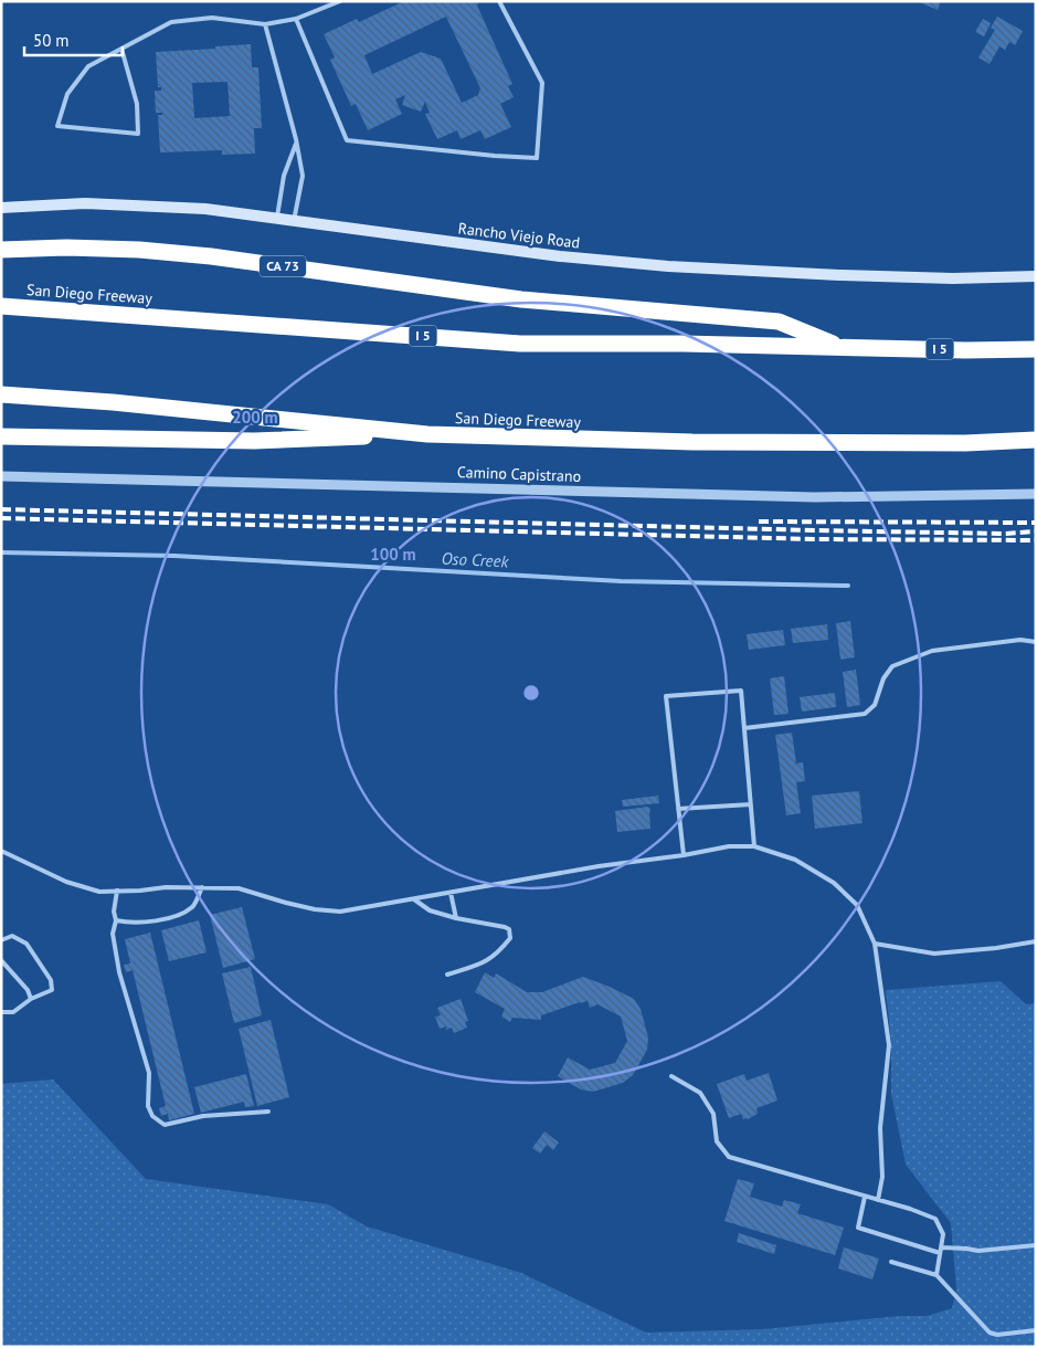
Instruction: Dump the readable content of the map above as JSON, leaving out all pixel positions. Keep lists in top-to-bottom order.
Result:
{
  "streets": {
    "highway": ["CA 73", "San Diego Freeway", "I 5"],
    "main road": ["Rancho Viejo Road"],
    "street": ["Camino Capistrano"]
  },
  "crossings": [
    ["CA 73", "San Diego Freeway"]
  ],
  "water": ["Oso Creek"],
  "scale_bar": "50 m",
  "rings": ["200 m", "100 m"]
}
